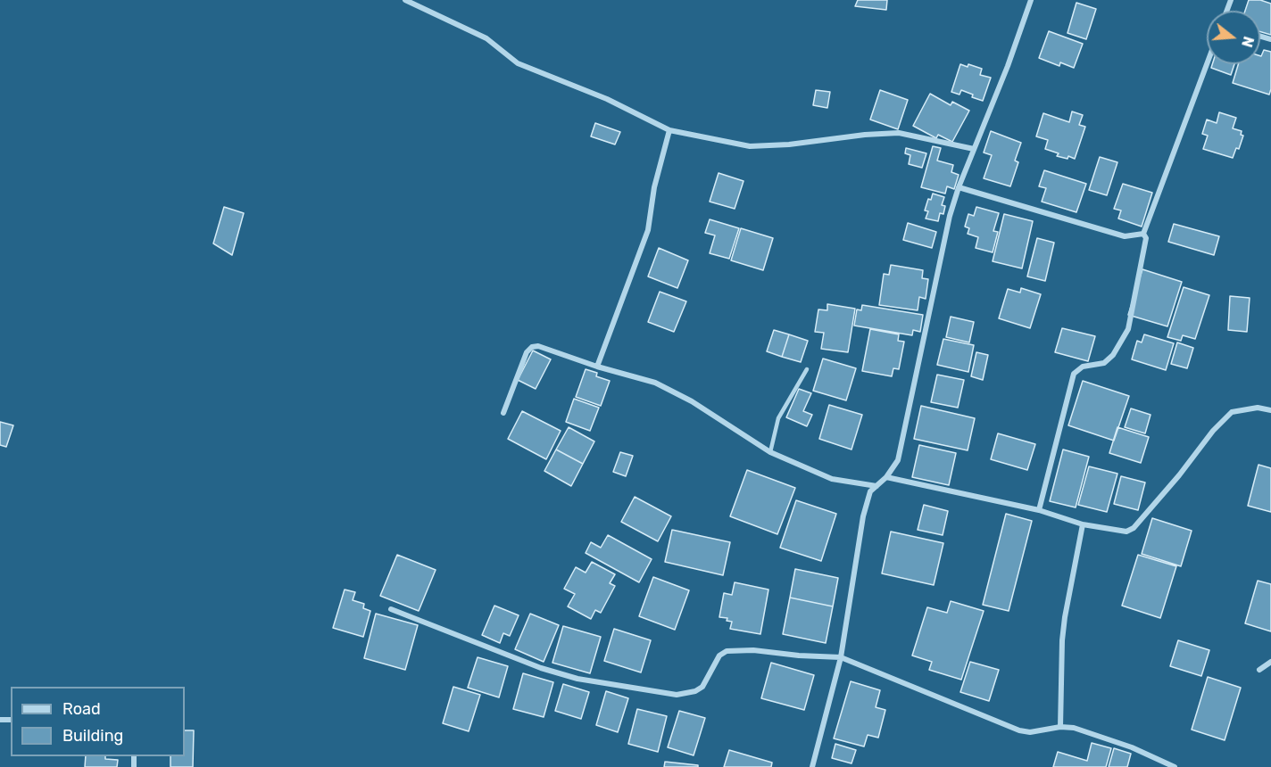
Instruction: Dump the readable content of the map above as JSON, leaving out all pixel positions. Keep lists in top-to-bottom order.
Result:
{
  "legend": ["Road", "Building"],
  "north": "right"
}
